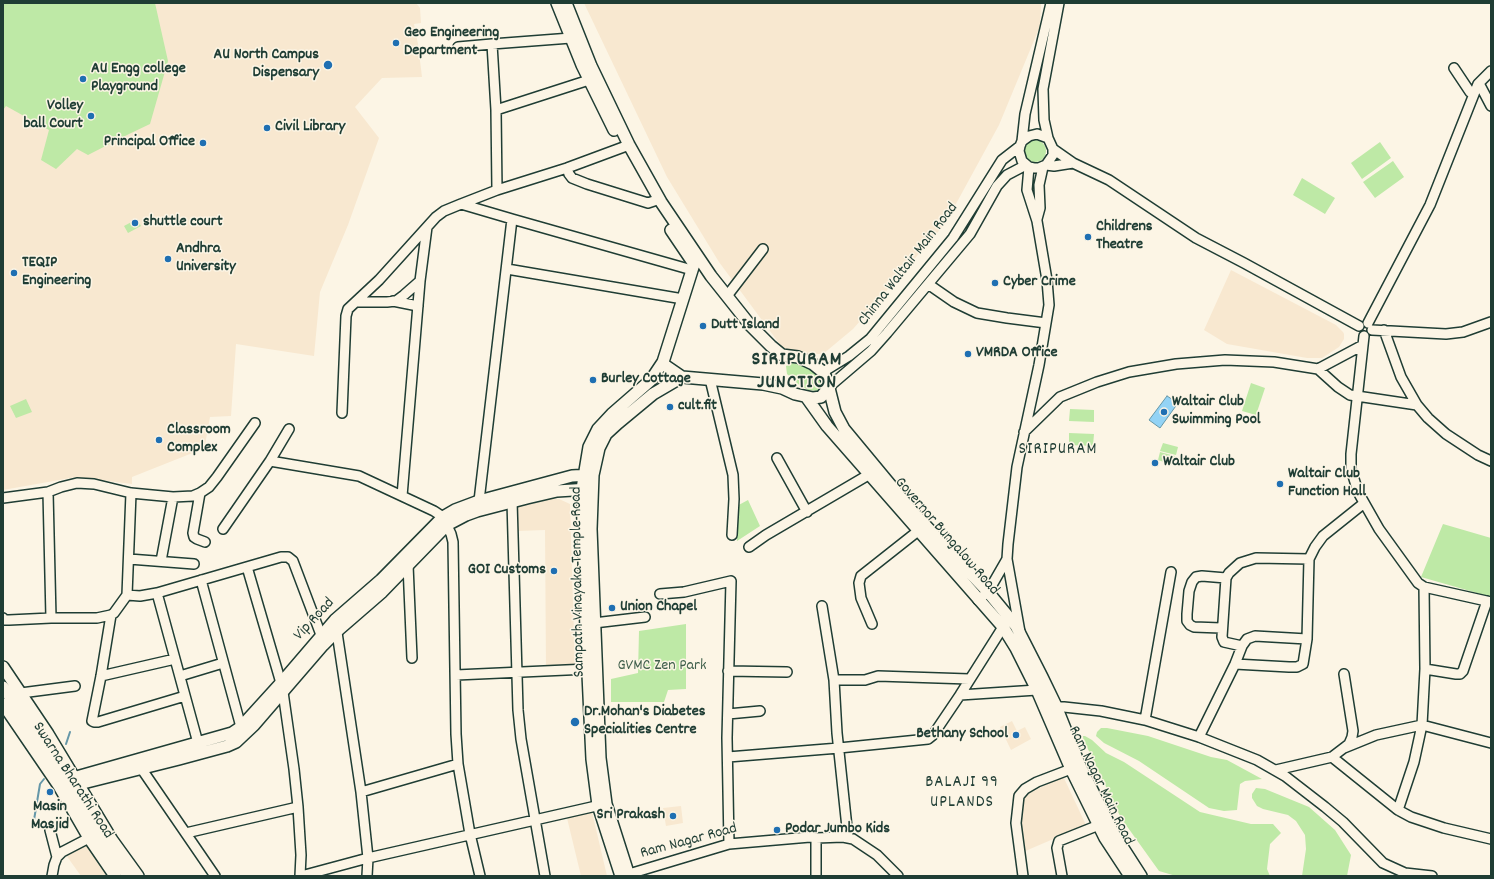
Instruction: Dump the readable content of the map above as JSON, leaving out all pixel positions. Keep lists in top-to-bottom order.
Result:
{
  "streets": {
    "main road": [
      "Governor Bungalow Road",
      "Sampath Vinayaka Temple Road",
      "Vip Road",
      "Swarna Bharathi Road",
      "Ram Nagar Main Road"
    ],
    "street": ["Chinna Waltair Main Road", "Ram Nagar Road"]
  },
  "crossings": [
    ["Governor Bungalow Road", "Ram Nagar Main Road"],
    ["Sampath Vinayaka Temple Road", "Vip Road"],
    ["Sampath Vinayaka Temple Road", "Ram Nagar Road"],
    ["Vip Road", "Swarna Bharathi Road"]
  ],
  "districts": ["SIRIPURAM JUNCTION", "SIRIPURAM", "BALAJI 99 UPLANDS"],
  "parks": ["GVMC Zen Park"],
  "places": [
    "Geo Engineering Department",
    "AU North Campus Dispensary",
    "AU Engg college Playground",
    "Volley ball Court",
    "Civil Library",
    "Principal Office",
    "shuttle court",
    "Childrens Theatre",
    "Andhra University",
    "TEQIP Engineering",
    "Cyber Crime",
    "Dutt Island",
    "VMRDA Office",
    "Burley Cottage",
    "cult.fit",
    "Waltair Club Swimming Pool",
    "Classroom Complex",
    "Waltair Club",
    "Waltair Club Function Hall",
    "GOI Customs",
    "Union Chapel",
    "Dr.Mohan's Diabetes Specialities Centre",
    "Bethany School",
    "Masin Masjid",
    "Sri Prakash",
    "Podar Jumbo Kids"
  ]
}
